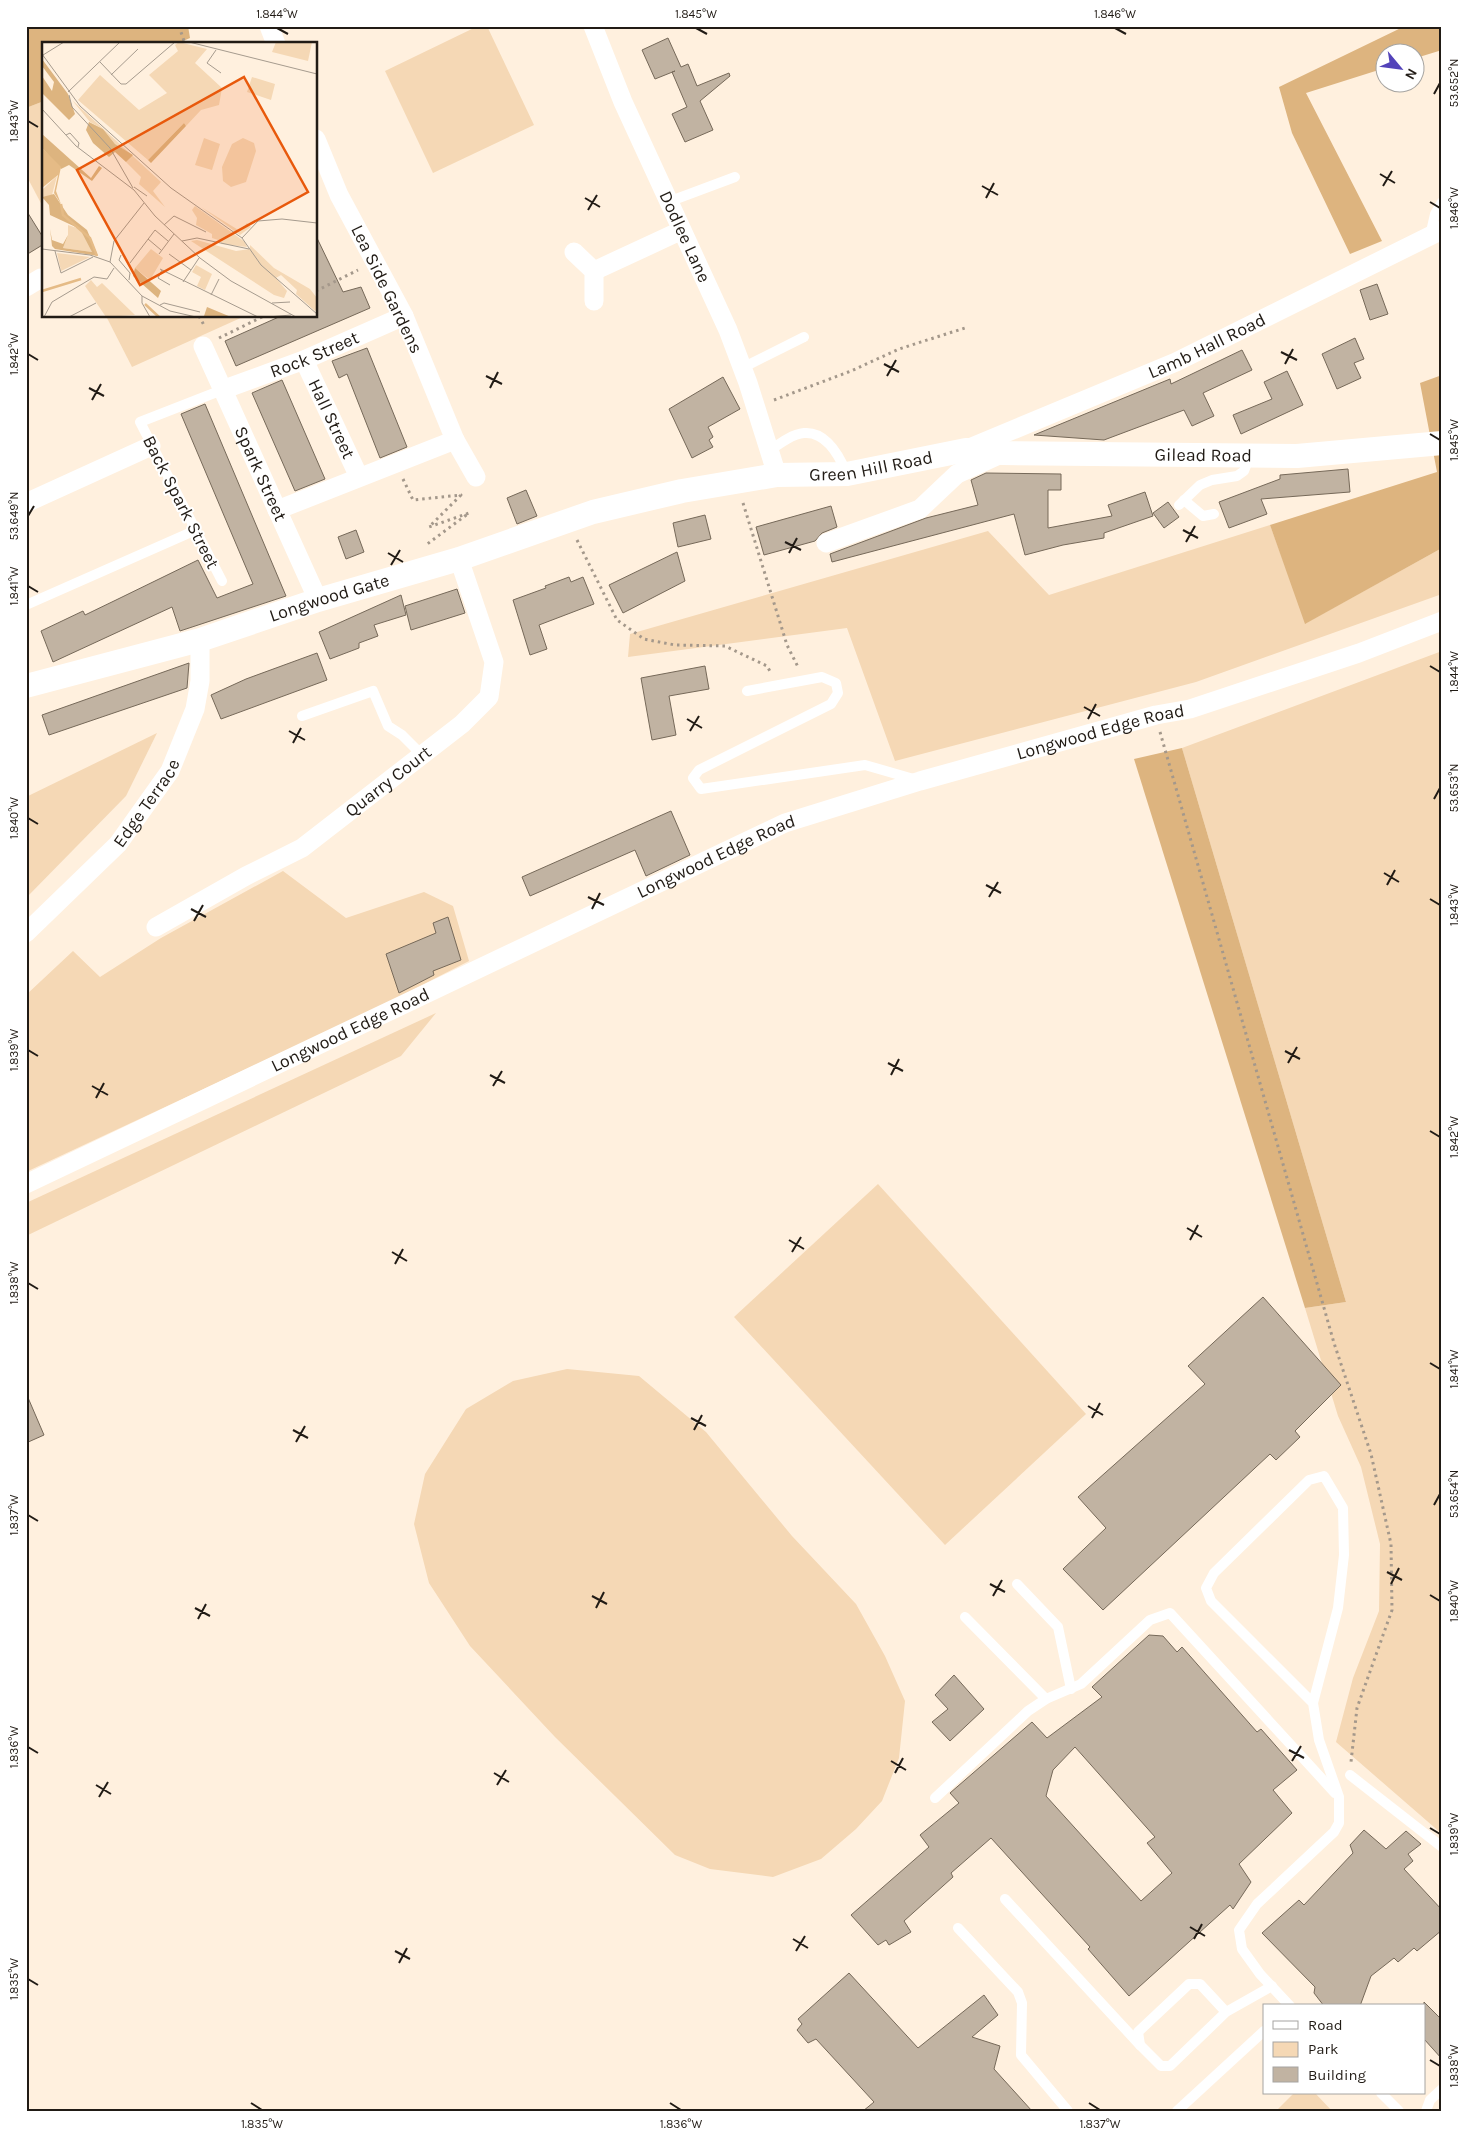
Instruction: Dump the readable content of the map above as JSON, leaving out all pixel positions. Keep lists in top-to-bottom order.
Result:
{
  "streets": {
    "street": [
      "Dodlee Lane",
      "Lea Side Gardens",
      "Lamb Hall Road",
      "Rock Street",
      "Hall Street",
      "Gilead Road",
      "Green Hill Road",
      "Spark Street",
      "Longwood Gate",
      "Longwood Edge Road",
      "Quarry Court",
      "Edge Terrace"
    ],
    "lane": ["Back Spark Street"]
  },
  "crossings": [
    ["Dodlee Lane", "Green Hill Road"],
    ["Dodlee Lane", "Longwood Gate"],
    ["Lea Side Gardens", "Rock Street"],
    ["Lamb Hall Road", "Gilead Road"],
    ["Lamb Hall Road", "Green Hill Road"],
    ["Rock Street", "Hall Street"],
    ["Rock Street", "Spark Street"],
    ["Rock Street", "Back Spark Street"],
    ["Gilead Road", "Green Hill Road"],
    ["Green Hill Road", "Longwood Gate"],
    ["Spark Street", "Back Spark Street"],
    ["Spark Street", "Longwood Gate"],
    ["Longwood Gate", "Quarry Court"],
    ["Longwood Gate", "Edge Terrace"]
  ],
  "legend": ["Road", "Park", "Building"],
  "north": "bottom right",
  "coordinates": [
    "1.844°W",
    "1.845°W",
    "1.846°W",
    "53.652°N",
    "1.843°W",
    "1.842°W",
    "53.649°N",
    "1.841°W",
    "53.653°N",
    "1.840°W",
    "1.839°W",
    "1.838°W",
    "53.654°N",
    "1.837°W",
    "1.836°W",
    "1.835°W"
  ]
}
